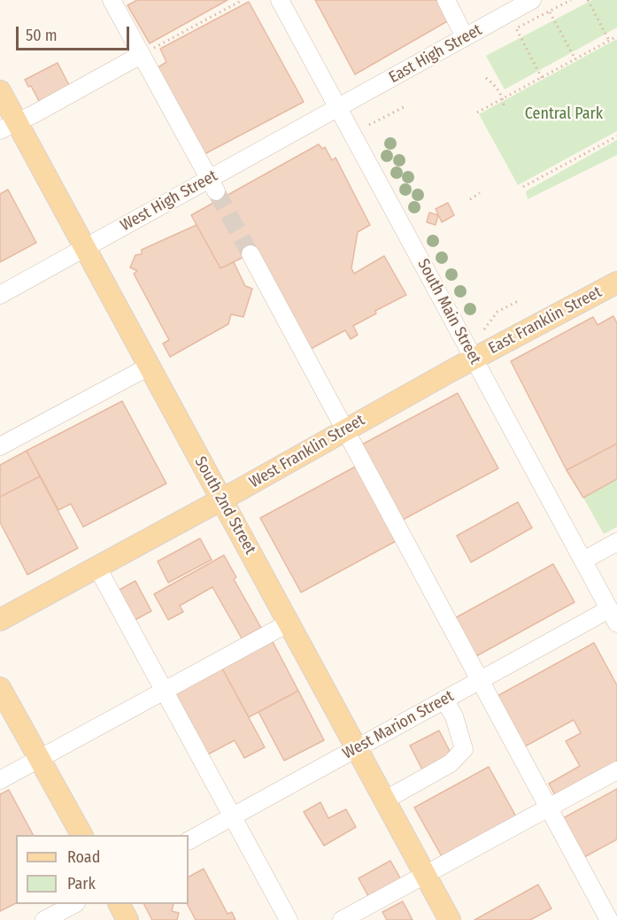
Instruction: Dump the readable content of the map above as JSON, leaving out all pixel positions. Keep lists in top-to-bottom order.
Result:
{
  "streets": {
    "main road": ["East Franklin Street", "West Franklin Street", "South 2nd Street"],
    "street": [
      "East High Street",
      "West High Street",
      "South Main Street",
      "West Marion Street"
    ]
  },
  "crossings": [
    ["East High Street", "West High Street"],
    ["East High Street", "South Main Street"],
    ["West High Street", "South Main Street"],
    ["West High Street", "South 2nd Street"],
    ["South Main Street", "East Franklin Street"],
    ["South Main Street", "West Franklin Street"],
    ["South Main Street", "West Marion Street"],
    ["East Franklin Street", "West Franklin Street"],
    ["West Franklin Street", "South 2nd Street"],
    ["South 2nd Street", "West Marion Street"]
  ],
  "parks": ["Central Park"],
  "legend": ["Road", "Park"],
  "scale_bar": "50 m"
}
